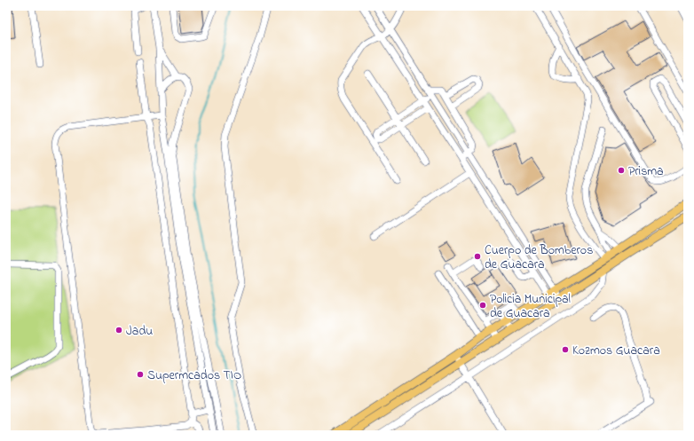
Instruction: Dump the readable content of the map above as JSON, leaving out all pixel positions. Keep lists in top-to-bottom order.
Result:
{
  "places": [
    "Prisma",
    "Cuerpo de Bomberos de Guacara",
    "Policia Municipal de Guacara",
    "Jadu",
    "Kozmos Guacara",
    "Supermcados TIO"
  ]
}
